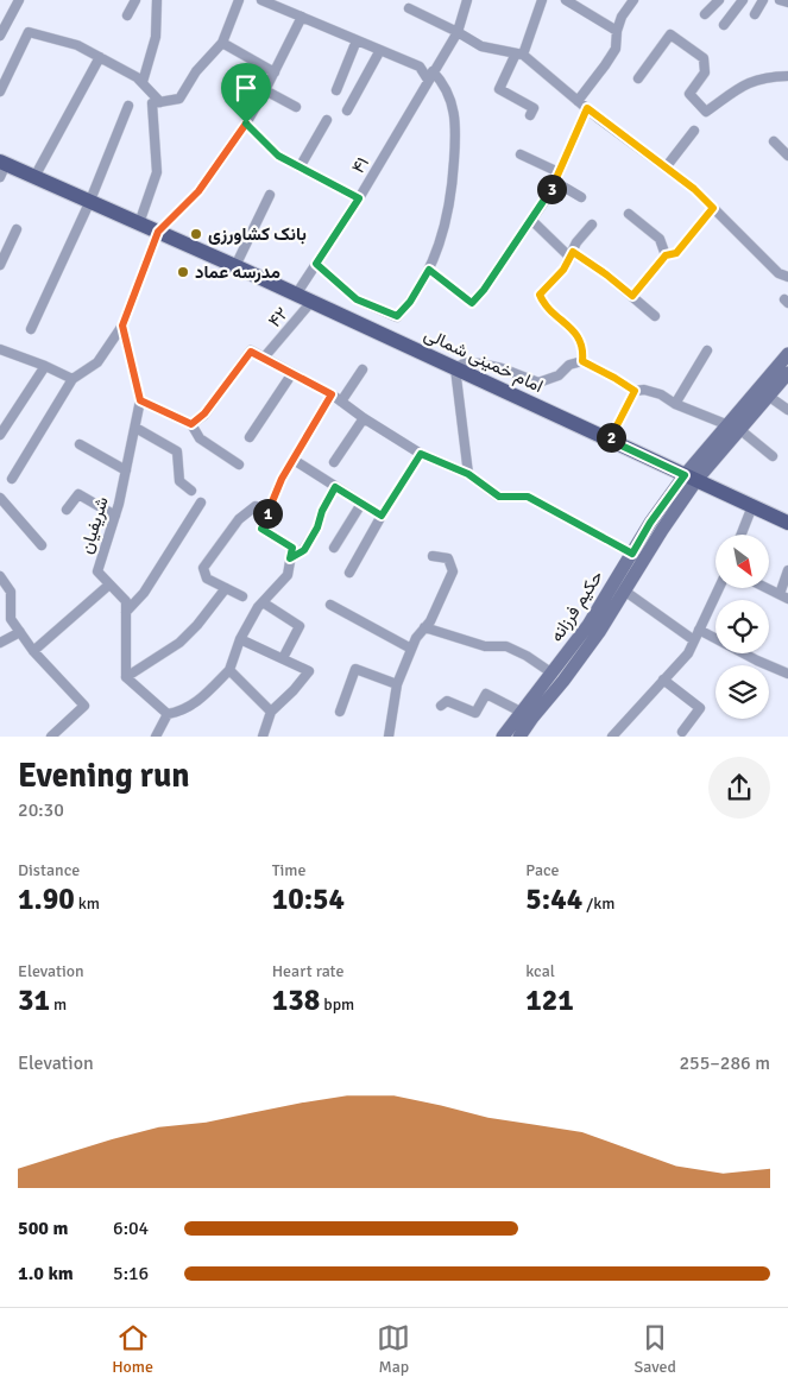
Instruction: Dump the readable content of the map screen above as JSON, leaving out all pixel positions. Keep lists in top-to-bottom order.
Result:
{
  "streets": {
    "main road": ["امام خمینی شمالی"],
    "street": [
      "۴۱",
      "۴۲",
      "شریفیان",
      "حکیم فرزانه"
    ]
  },
  "crossings": [
    ["۴۱", "امام خمینی شمالی"],
    ["۴۲", "امام خمینی شمالی"],
    ["امام خمینی شمالی", "حکیم فرزانه"]
  ],
  "places": ["بانک کشاورزی", "مدرسه عماد"],
  "north": "bottom right",
  "page": {
    "pins": ["3", "2", "1"],
    "heading": ["Evening run", "20:30"],
    "stats": [
      ["Distance", "1.90 km"],
      ["Time", "10:54"],
      ["Pace", "5:44 /km"],
      ["Elevation", "31 m"],
      ["Heart rate", "138 bpm"],
      ["kcal", "121"]
    ],
    "chart": ["Elevation", "255–286 m"],
    "list": [
      {
        "name": "500 m",
        "note": "6:04"
      },
      {
        "name": "1.0 km",
        "note": "5:16"
      }
    ],
    "tabs": ["Home", "Map", "Saved"]
  }
}
